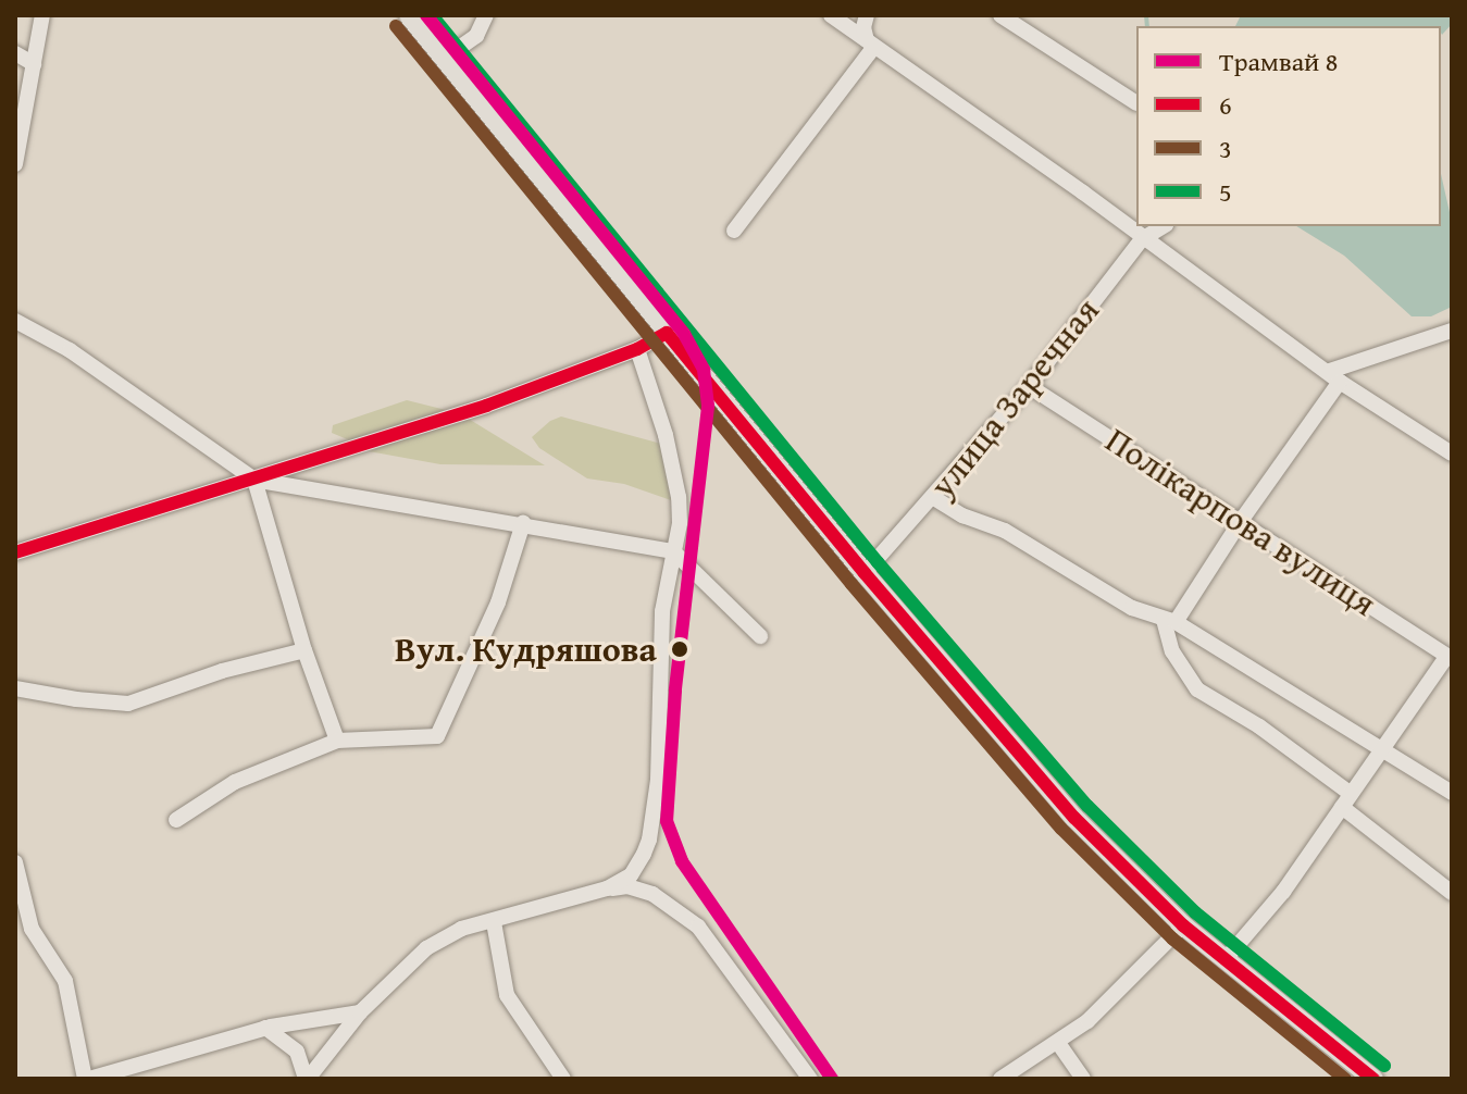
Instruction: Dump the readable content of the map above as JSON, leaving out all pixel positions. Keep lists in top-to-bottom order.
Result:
{
  "streets": {
    "street": ["улица Заречная", "Полікарпова вулиця"]
  },
  "crossings": [
    ["улица Заречная", "Полікарпова вулиця"]
  ],
  "places": ["Вул. Кудряшова"],
  "lines": [
    "tram line 8",
    "transit line 5",
    "transit line 3",
    "transit line 6"
  ],
  "legend": [
    "Трамвай 8",
    "6",
    "3",
    "5"
  ]
}
